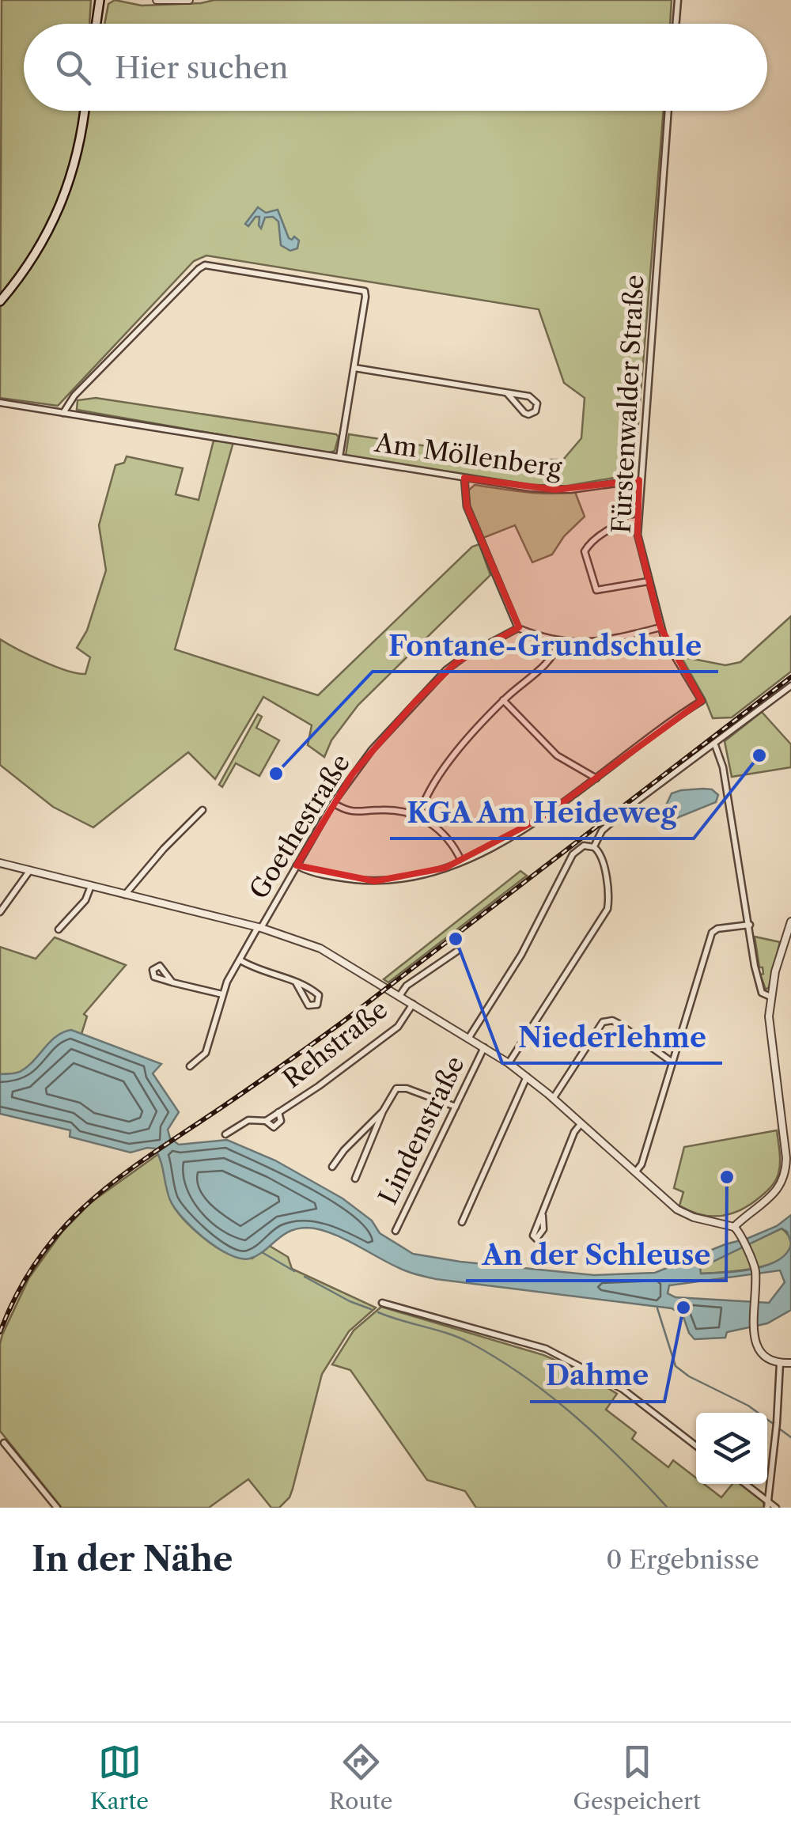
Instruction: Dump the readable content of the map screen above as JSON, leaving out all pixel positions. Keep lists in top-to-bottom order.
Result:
{
  "streets": {
    "street": [
      "Fürstenwalder Straße",
      "Am Möllenberg",
      "Goethestraße",
      "Rehstraße",
      "Lindenstraße"
    ]
  },
  "crossings": [
    ["Fürstenwalder Straße", "Am Möllenberg"]
  ],
  "places": [
    "KGA Am Heideweg",
    "Fontane-Grundschule",
    "Niederlehme",
    "An der Schleuse",
    "Dahme"
  ],
  "page": {
    "search": "Hier suchen",
    "heading": ["In der Nähe", "0 Ergebnisse"],
    "nav": ["Karte", "Route", "Gespeichert"]
  }
}
